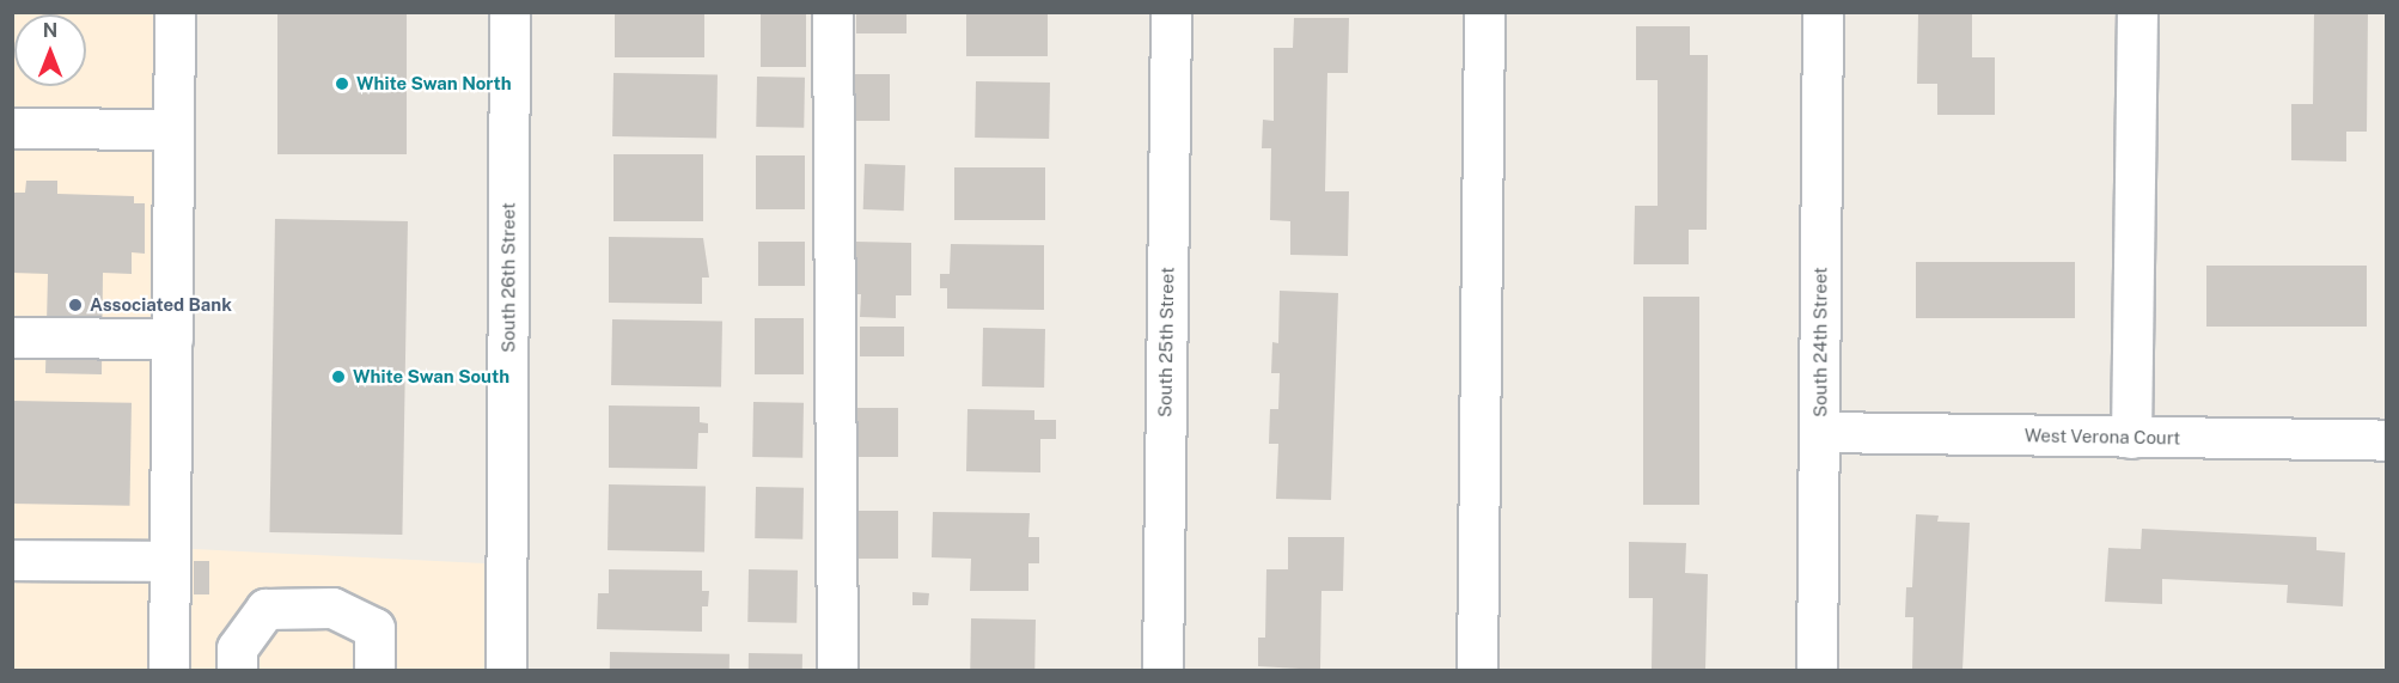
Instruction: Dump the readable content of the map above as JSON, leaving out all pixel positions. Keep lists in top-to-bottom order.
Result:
{
  "streets": {
    "street": [
      "South 26th Street",
      "South 25th Street",
      "South 24th Street",
      "West Verona Court"
    ]
  },
  "crossings": [
    ["South 24th Street", "West Verona Court"]
  ],
  "places": ["White Swan North", "Associated Bank", "White Swan South"],
  "north": "top"
}
